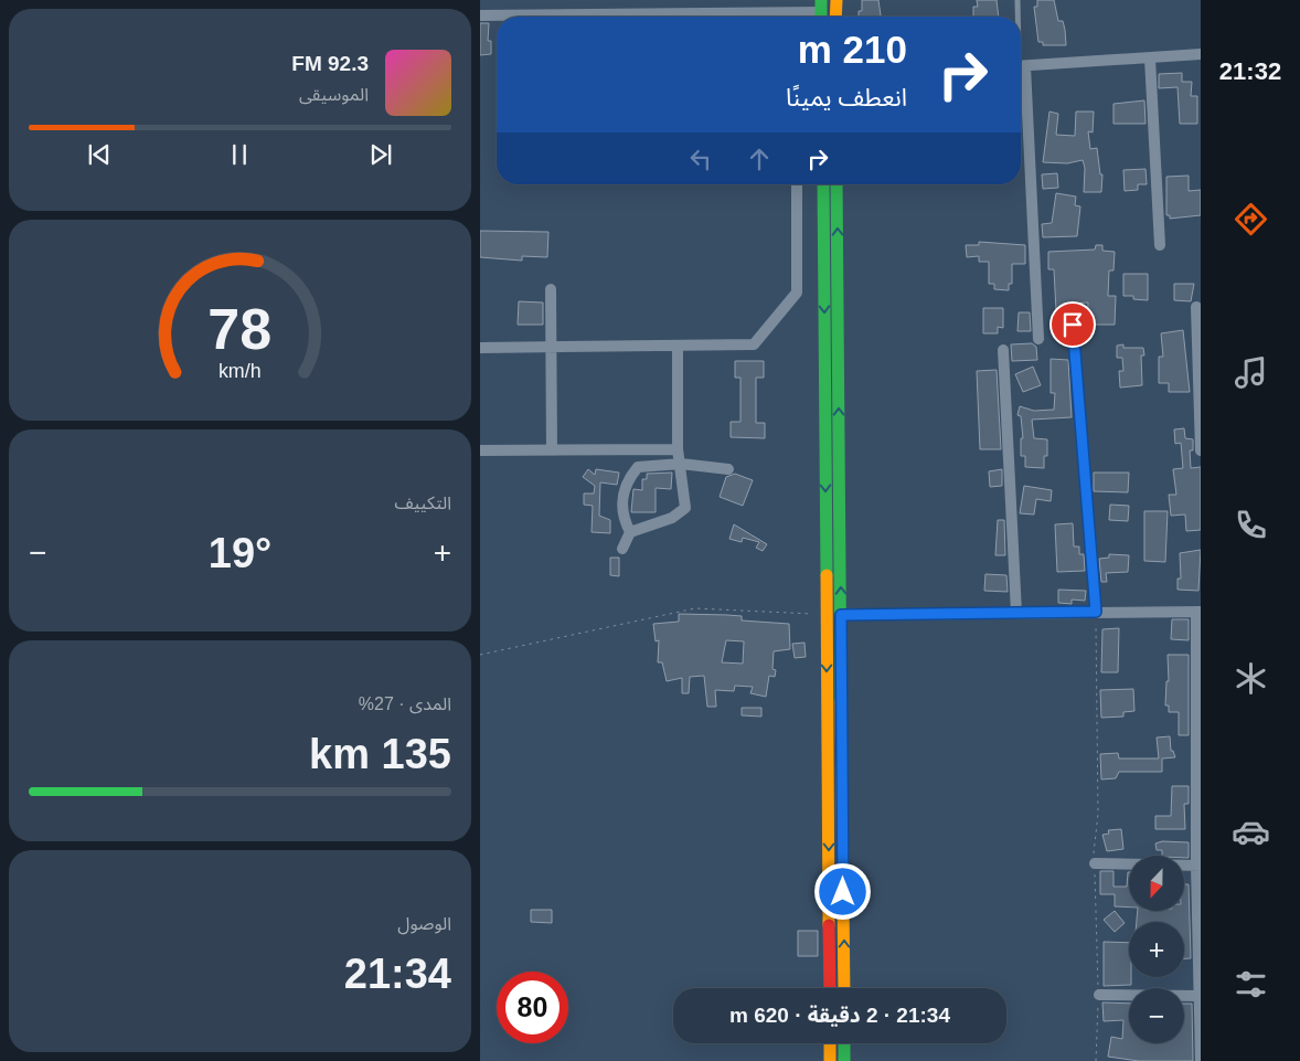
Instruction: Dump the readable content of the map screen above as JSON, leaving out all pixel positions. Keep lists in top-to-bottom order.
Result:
{
  "north": "bottom",
  "page": {
    "tabs": "21:32",
    "turn": ["210 m", "انعطف يمينًا"],
    "song": ["92.3 FM", "الموسيقى"],
    "tile": [
      "التكييف",
      ["المدى · 27%", "135 km"],
      ["الوصول", "21:34"]
    ],
    "heat": ["−", "19°", "+"],
    "map_buttons": ["+", "−"],
    "limit": "80",
    "trip": "21:34 · 2 دقيقة · 620 m",
    "gauge": ["78", "km/h"]
  }
}
